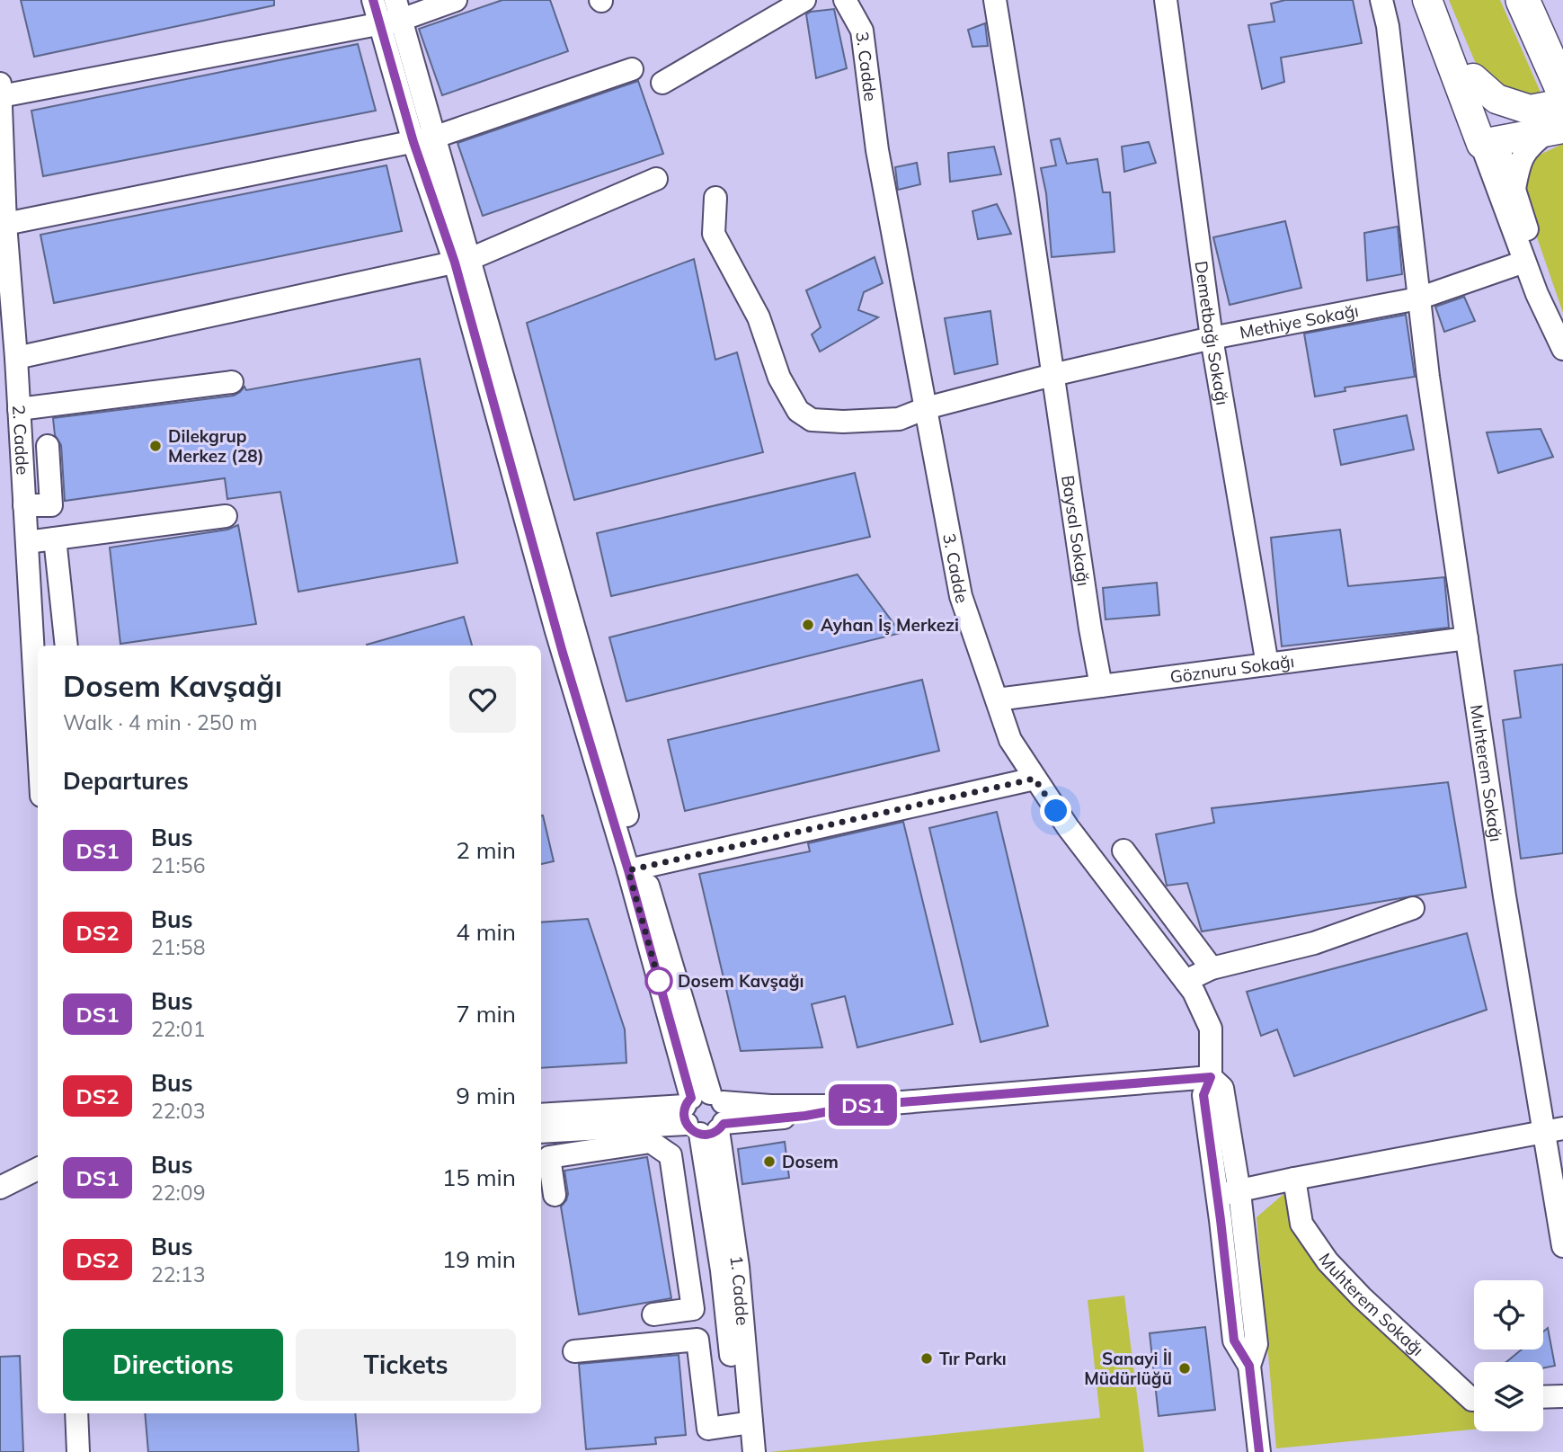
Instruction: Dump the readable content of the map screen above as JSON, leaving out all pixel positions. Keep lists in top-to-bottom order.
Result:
{
  "streets": {
    "street": [
      "3. Cadde",
      "Methiye Sokağı",
      "Demetbağı Sokağı",
      "2. Cadde",
      "Baysal Sokağı",
      "Göznuru Sokağı",
      "Muhterem Sokağı",
      "1. Cadde"
    ]
  },
  "crossings": [
    ["3. Cadde", "Methiye Sokağı"],
    ["3. Cadde", "Göznuru Sokağı"],
    ["Methiye Sokağı", "Demetbağı Sokağı"],
    ["Methiye Sokağı", "Baysal Sokağı"],
    ["Methiye Sokağı", "Muhterem Sokağı"],
    ["Demetbağı Sokağı", "Göznuru Sokağı"],
    ["Baysal Sokağı", "Göznuru Sokağı"],
    ["Göznuru Sokağı", "Muhterem Sokağı"]
  ],
  "places": [
    "Dilekgrup Merkez (28)",
    "Ayhan İş Merkezi",
    "Dosem Kavşağı",
    "Dosem",
    "Tır Parkı",
    "Sanayi İl Müdürlüğü"
  ],
  "lines": ["bus line DS1"],
  "page": {
    "on_map": "DS1",
    "heading": [
      ["Dosem Kavşağı", "Walk · 4 min · 250 m"],
      "Departures"
    ],
    "list": [
      {
        "mark": "DS1",
        "name": "Bus",
        "note": "21:56",
        "value": "2 min"
      },
      {
        "mark": "DS2",
        "name": "Bus",
        "note": "21:58",
        "value": "4 min"
      },
      {
        "mark": "DS1",
        "name": "Bus",
        "note": "22:01",
        "value": "7 min"
      },
      {
        "mark": "DS2",
        "name": "Bus",
        "note": "22:03",
        "value": "9 min"
      },
      {
        "mark": "DS1",
        "name": "Bus",
        "note": "22:09",
        "value": "15 min"
      },
      {
        "mark": "DS2",
        "name": "Bus",
        "note": "22:13",
        "value": "19 min"
      }
    ],
    "buttons": ["Directions", "Tickets"]
  }
}
